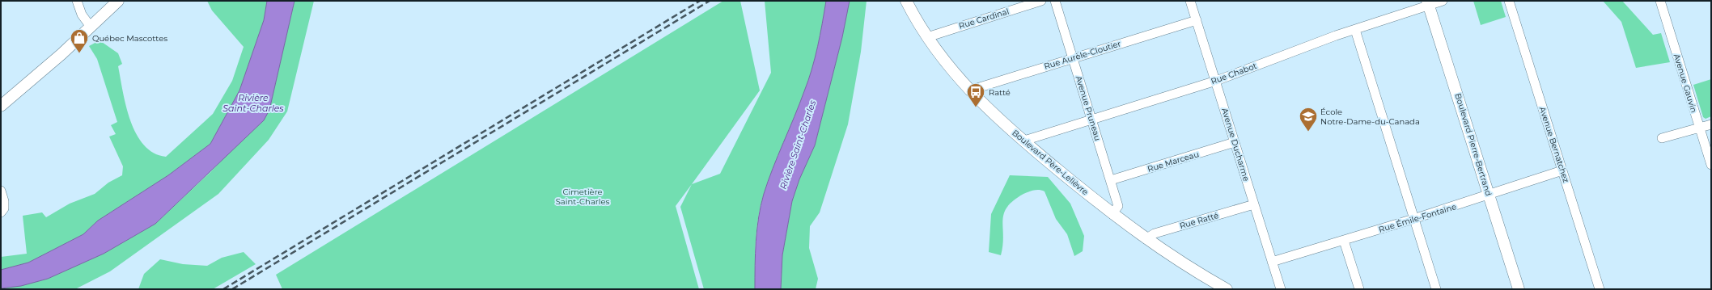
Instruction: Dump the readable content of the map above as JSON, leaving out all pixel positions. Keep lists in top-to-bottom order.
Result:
{
  "streets": {
    "main road": ["Boulevard Pierre-Bertrand", "Boulevard Père-Lelièvre"],
    "street": [
      "Rue Cardinal",
      "Rue Aurèle-Cloutier",
      "Rue Chabot",
      "Avenue Gauvin",
      "Avenue Pruneau",
      "Avenue Ducharme",
      "Avenue Bernatchez",
      "Rue Marceau",
      "Rue Émile-Fontaine",
      "Rue Ratté"
    ]
  },
  "crossings": [
    ["Rue Cardinal", "Boulevard Père-Lelièvre"],
    ["Rue Aurèle-Cloutier", "Avenue Pruneau"],
    ["Rue Aurèle-Cloutier", "Avenue Ducharme"],
    ["Rue Aurèle-Cloutier", "Boulevard Père-Lelièvre"],
    ["Rue Chabot", "Avenue Pruneau"],
    ["Rue Chabot", "Avenue Ducharme"],
    ["Rue Chabot", "Boulevard Pierre-Bertrand"],
    ["Rue Chabot", "Boulevard Père-Lelièvre"],
    ["Avenue Pruneau", "Rue Marceau"],
    ["Avenue Pruneau", "Boulevard Père-Lelièvre"],
    ["Avenue Ducharme", "Rue Marceau"],
    ["Avenue Ducharme", "Rue Émile-Fontaine"],
    ["Avenue Ducharme", "Rue Ratté"],
    ["Boulevard Pierre-Bertrand", "Rue Émile-Fontaine"],
    ["Avenue Bernatchez", "Rue Émile-Fontaine"],
    ["Boulevard Père-Lelièvre", "Rue Ratté"]
  ],
  "water": ["Rivière Saint-Charles"],
  "parks": ["Cimetière Saint-Charles"],
  "places": {
    "shop": ["Québec Mascottes"],
    "bus stop": ["Ratté"],
    "school or university": ["École Notre-Dame-du-Canada"]
  }
}
